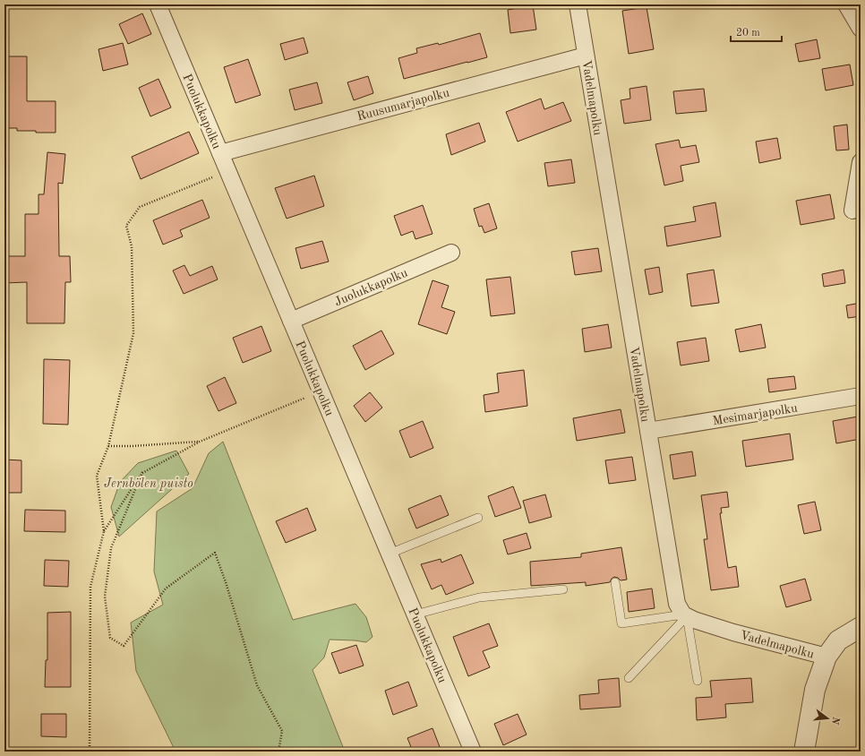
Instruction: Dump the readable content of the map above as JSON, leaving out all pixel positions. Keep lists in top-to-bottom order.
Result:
{
  "streets": {
    "street": [
      "Vadelmapolku",
      "Ruusumarjapolku",
      "Puolukkapolku",
      "Juolukkapolku",
      "Mesimarjapolku"
    ]
  },
  "crossings": [
    ["Vadelmapolku", "Ruusumarjapolku"],
    ["Vadelmapolku", "Mesimarjapolku"],
    ["Ruusumarjapolku", "Puolukkapolku"],
    ["Puolukkapolku", "Juolukkapolku"]
  ],
  "parks": ["Jernbölen puisto"],
  "scale_bar": "20 m",
  "north": "right"
}
